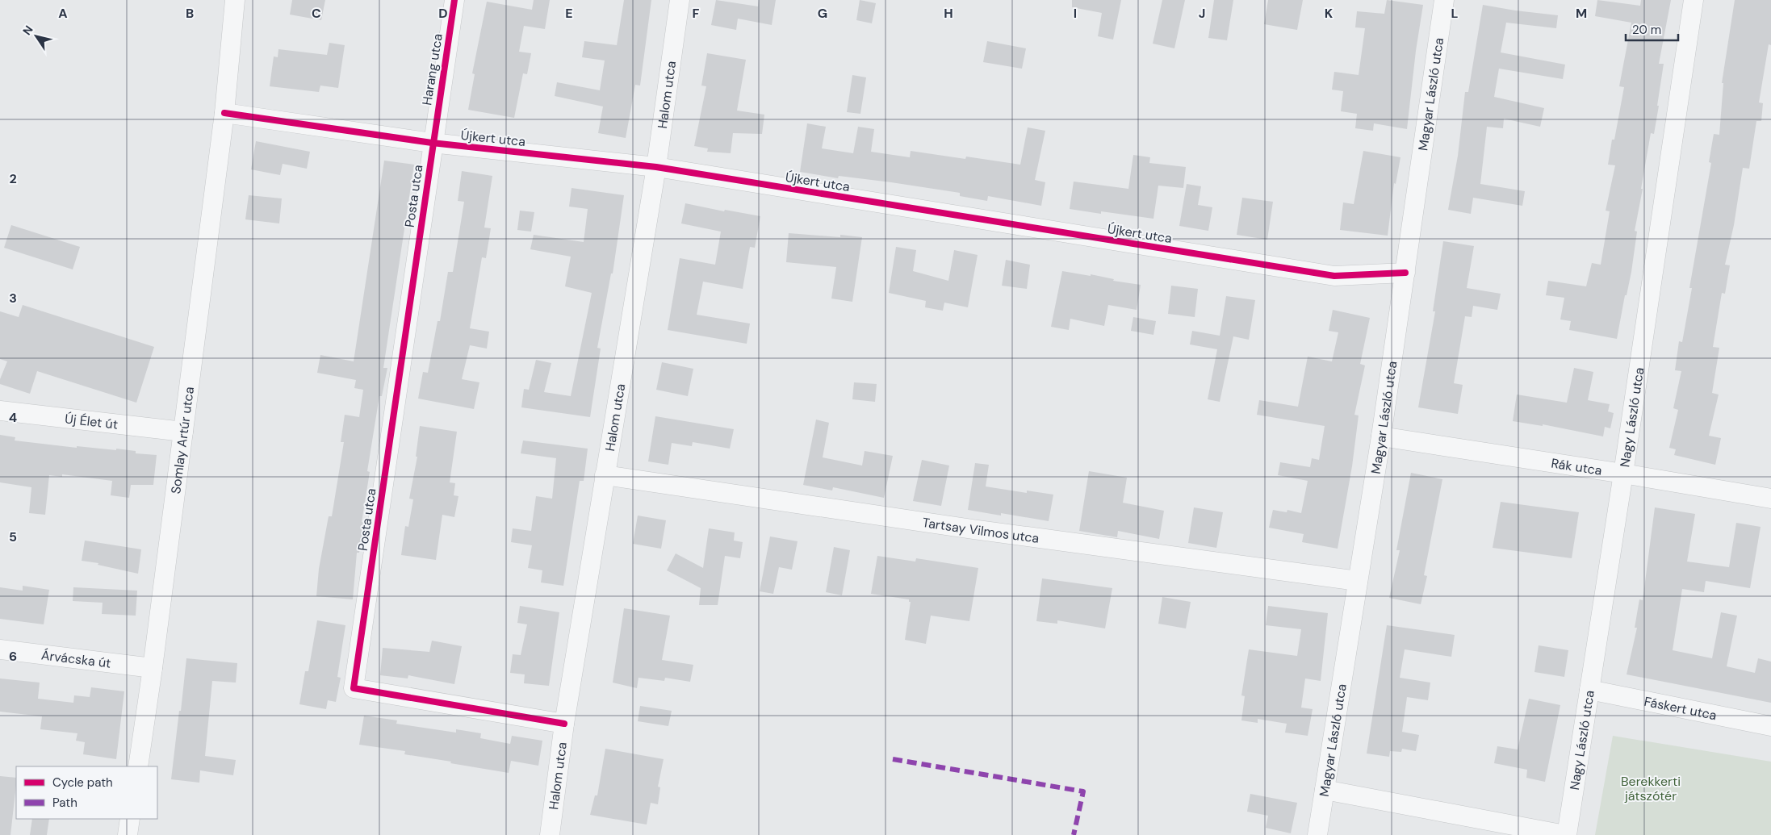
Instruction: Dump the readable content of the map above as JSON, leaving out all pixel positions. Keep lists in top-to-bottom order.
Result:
{
  "streets": {
    "street": [
      "Harang utca",
      "Magyar László utca",
      "Halom utca",
      "Újkert utca",
      "Posta utca",
      "Nagy László utca",
      "Új Élet út",
      "Somlay Artúr utca",
      "Rák utca",
      "Tartsay Vilmos utca",
      "Árvácska út",
      "Fáskert utca"
    ]
  },
  "crossings": [
    ["Harang utca", "Újkert utca"],
    ["Harang utca", "Posta utca"],
    ["Magyar László utca", "Újkert utca"],
    ["Magyar László utca", "Rák utca"],
    ["Magyar László utca", "Tartsay Vilmos utca"],
    ["Halom utca", "Újkert utca"],
    ["Halom utca", "Posta utca"],
    ["Halom utca", "Tartsay Vilmos utca"],
    ["Újkert utca", "Posta utca"],
    ["Újkert utca", "Somlay Artúr utca"],
    ["Nagy László utca", "Rák utca"],
    ["Nagy László utca", "Fáskert utca"],
    ["Új Élet út", "Somlay Artúr utca"],
    ["Somlay Artúr utca", "Árvácska út"]
  ],
  "parks": ["Berekkerti játszótér"],
  "legend": ["Cycle path", "Path"],
  "scale_bar": "20 m",
  "north": "top left",
  "grid": {
    "columns": [
      "A",
      "B",
      "C",
      "D",
      "E",
      "F",
      "G",
      "H",
      "I",
      "J",
      "K",
      "L",
      "M"
    ],
    "rows": [
      "2",
      "3",
      "4",
      "5",
      "6"
    ]
  }
}
